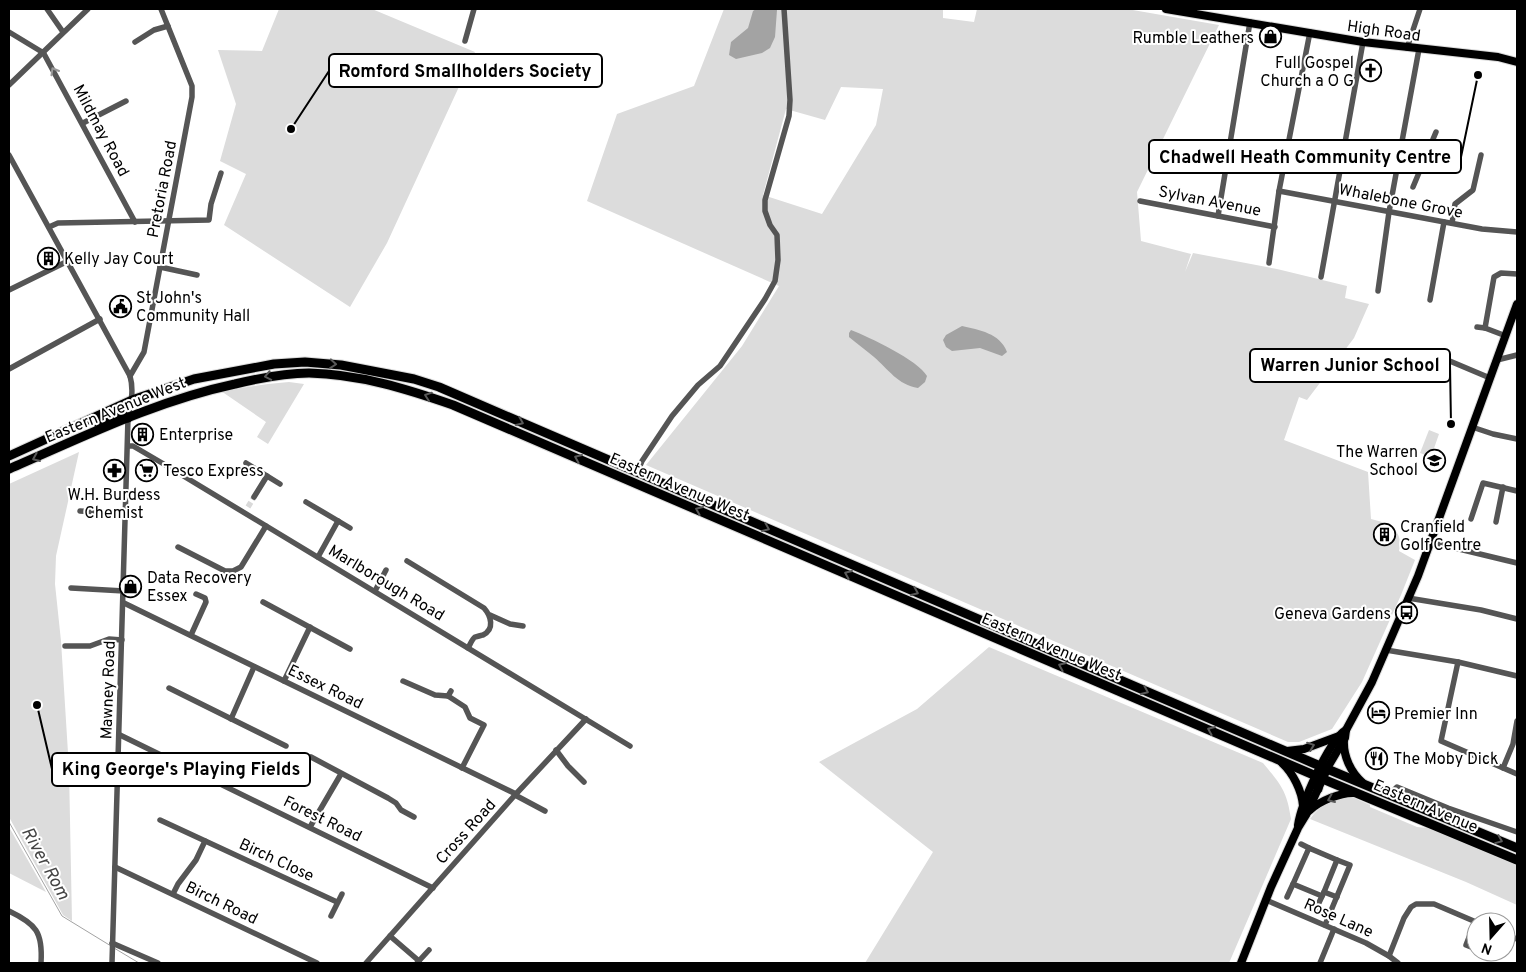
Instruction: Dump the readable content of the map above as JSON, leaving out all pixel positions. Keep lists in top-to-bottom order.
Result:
{
  "streets": {
    "highway": ["Eastern Avenue West", "Eastern Avenue"],
    "main road": ["High Road"],
    "street": [
      "Mildmay Road",
      "Pretoria Road",
      "Sylvan Avenue",
      "Whalebone Grove",
      "Marlborough Road",
      "Essex Road",
      "Mawney Road",
      "Forest Road",
      "Cross Road",
      "Birch Close",
      "Birch Road",
      "Rose Lane"
    ]
  },
  "crossings": [
    ["Eastern Avenue West", "Mawney Road"],
    ["Eastern Avenue West", "Eastern Avenue"],
    ["Marlborough Road", "Mawney Road"],
    ["Marlborough Road", "Cross Road"],
    ["Essex Road", "Mawney Road"],
    ["Essex Road", "Cross Road"],
    ["Mawney Road", "Forest Road"],
    ["Mawney Road", "Birch Road"],
    ["Forest Road", "Cross Road"]
  ],
  "one_way": ["Mildmay Road"],
  "water": ["River Rom"],
  "places": {
    "shop": ["Rumble Leathers", "Data Recovery Essex"],
    "church": ["Full Gospel Church a O G"],
    "other": [
      "Chadwell Heath Community Centre",
      "Romford Smallholders Society",
      "Warren Junior School",
      "King George's Playing Fields"
    ],
    "building": ["Kelly Jay Court", "Enterprise", "Cranfield Golf Centre"],
    "public building": ["St John's Community Hall"],
    "school or university": ["The Warren School"],
    "pharmacy": ["W.H. Burdess Chemist"],
    "supermarket": ["Tesco Express"],
    "bus stop": ["Geneva Gardens"],
    "hotel": ["Premier Inn"],
    "restaurant": ["The Moby Dick"]
  },
  "north": "bottom"
}
